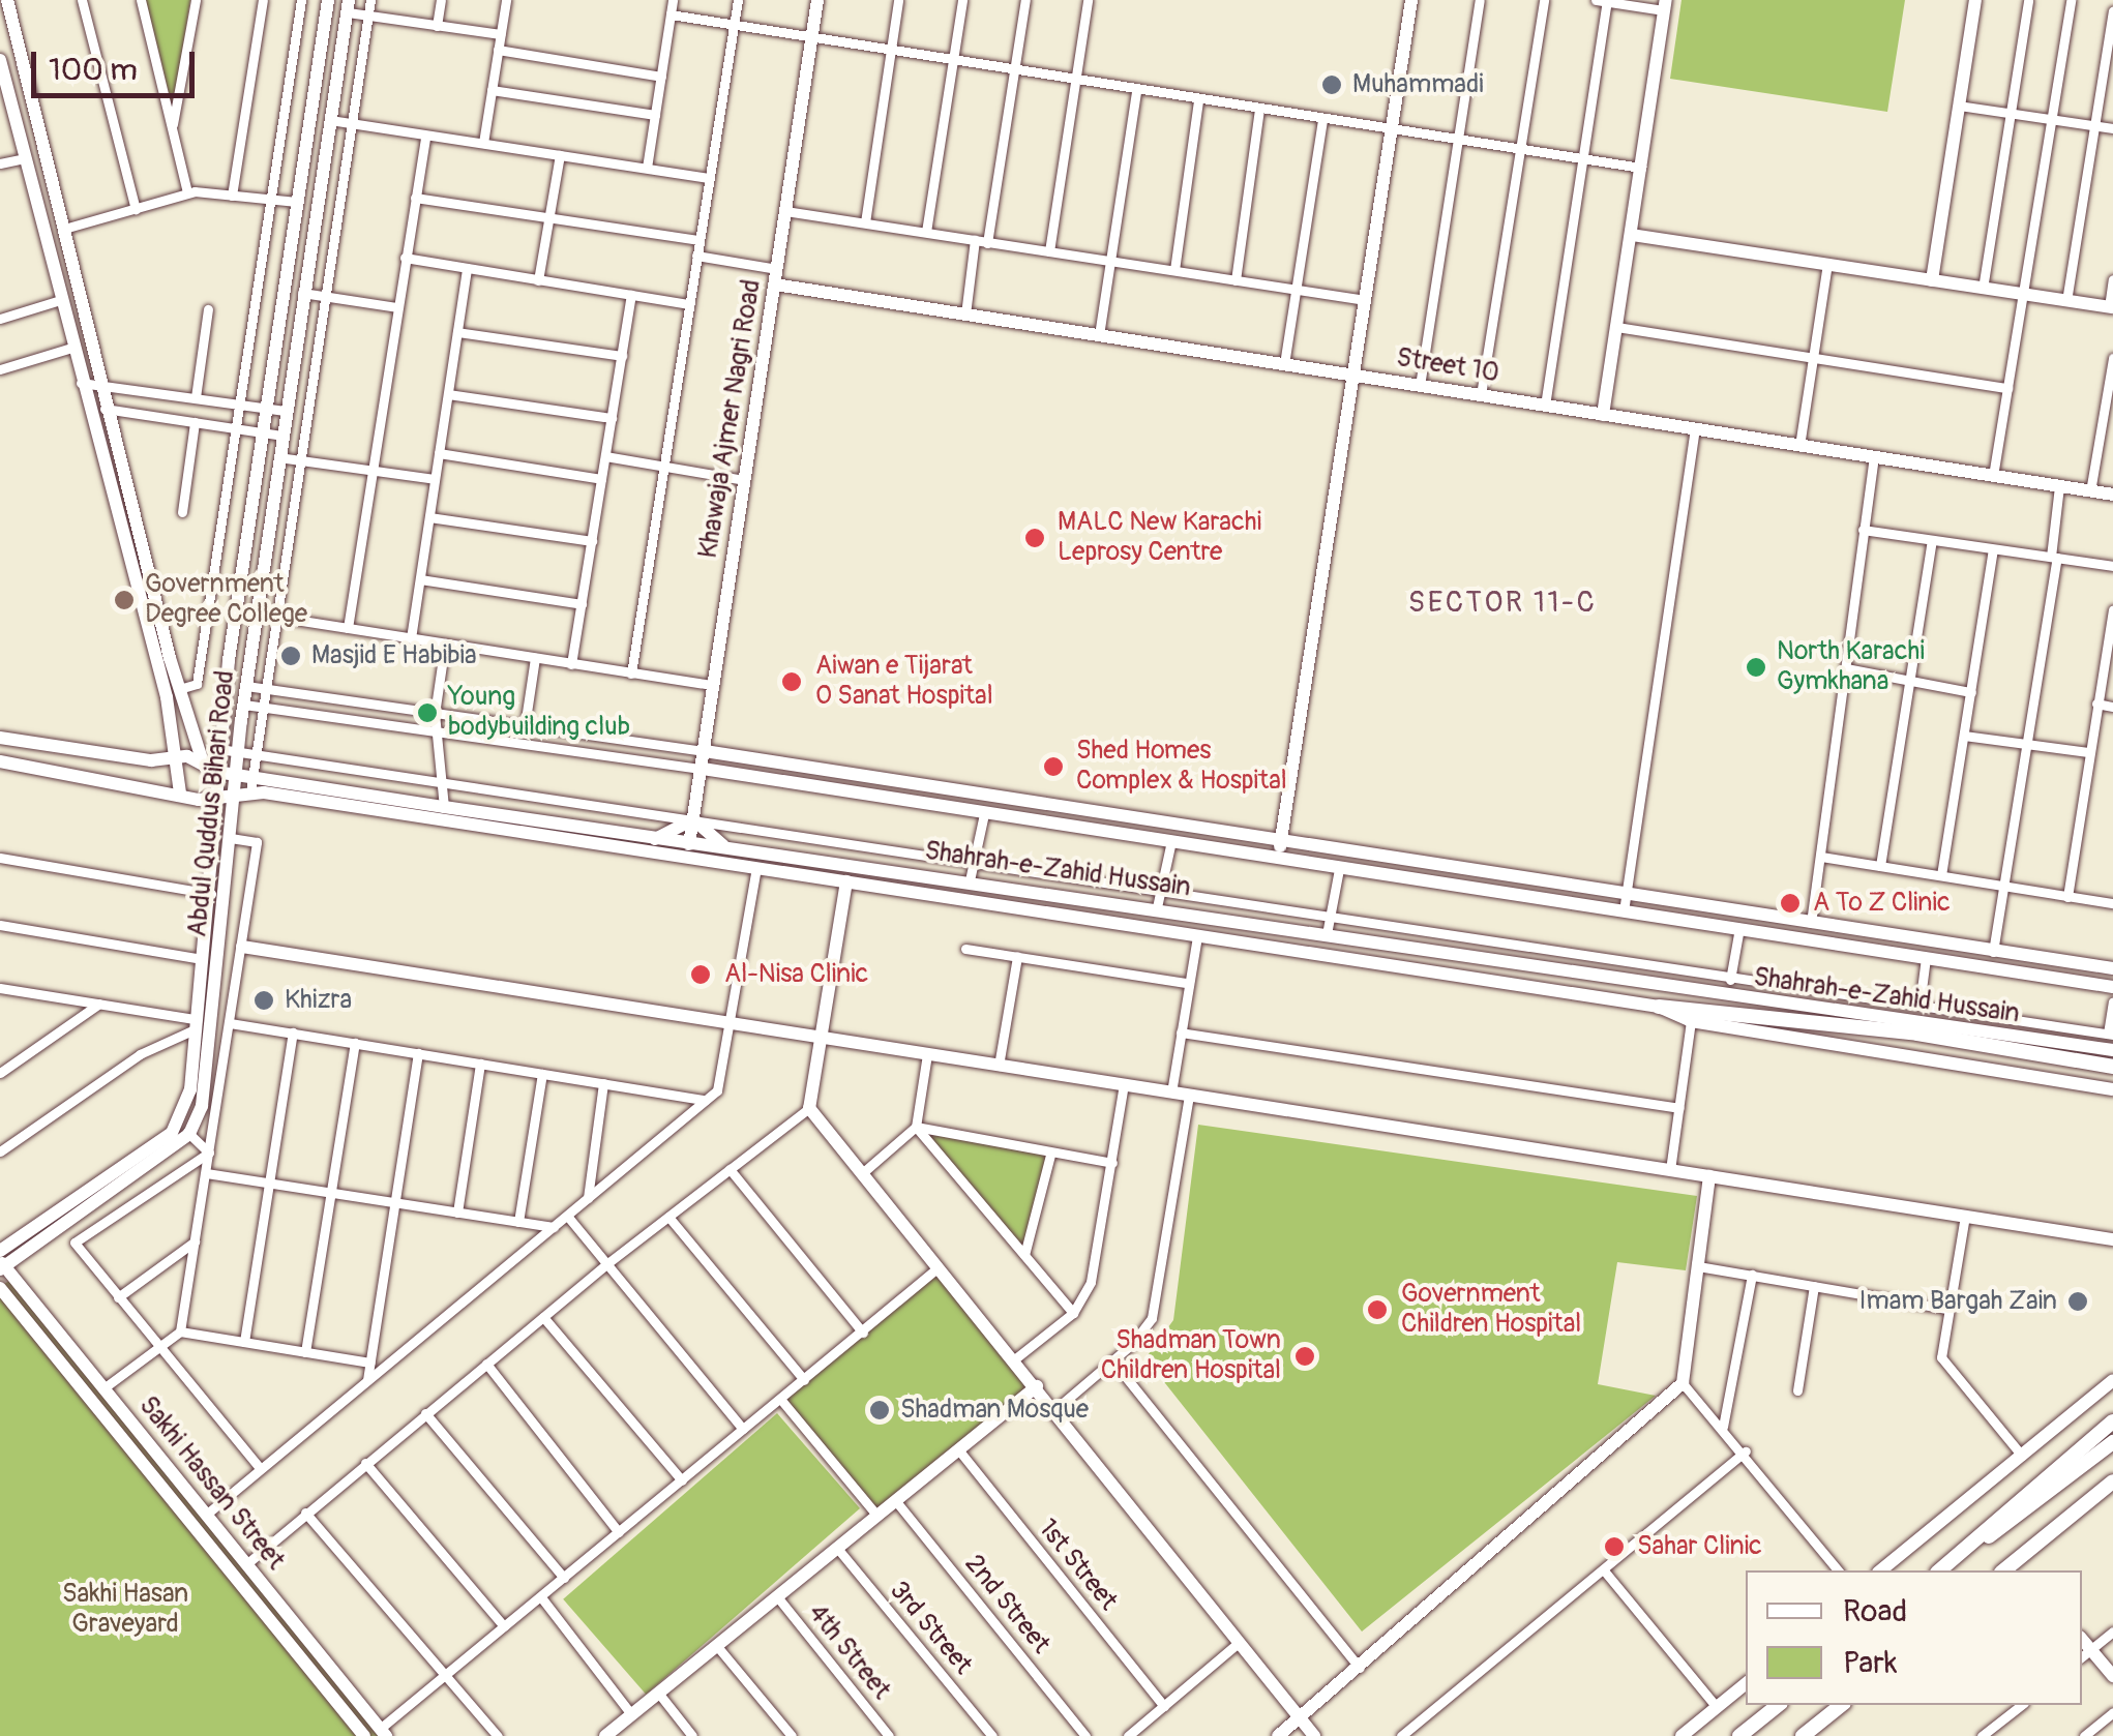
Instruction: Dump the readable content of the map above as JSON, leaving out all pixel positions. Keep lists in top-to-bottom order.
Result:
{
  "streets": {
    "street": [
      "Street 10",
      "Khawaja Ajmer Nagri Road",
      "Abdul Quddus Bihari Road",
      "Shahrah-e-Zahid Hussain",
      "Sakhi Hassan Street",
      "1st Street",
      "2nd Street",
      "3rd Street",
      "4th Street"
    ]
  },
  "crossings": [
    ["Street 10", "Khawaja Ajmer Nagri Road"],
    ["Khawaja Ajmer Nagri Road", "Shahrah-e-Zahid Hussain"],
    ["Abdul Quddus Bihari Road", "Shahrah-e-Zahid Hussain"]
  ],
  "districts": ["SECTOR 11-C"],
  "parks": ["Sakhi Hasan Graveyard"],
  "places": [
    "Muhammadi",
    "MALC New Karachi Leprosy Centre",
    "Government Degree College",
    "Masjid E Habibia",
    "North Karachi Gymkhana",
    "Aiwan e Tijarat O Sanat Hospital",
    "Young bodybuilding club",
    "Shed Homes Complex & Hospital",
    "A To Z Clinic",
    "Al-Nisa Clinic",
    "Khizra",
    "Imam Bargah Zain",
    "Government Children Hospital",
    "Shadman Town Children Hospital",
    "Shadman Mosque",
    "Sahar Clinic"
  ],
  "legend": ["Road", "Park"],
  "scale_bar": "100 m"
}
